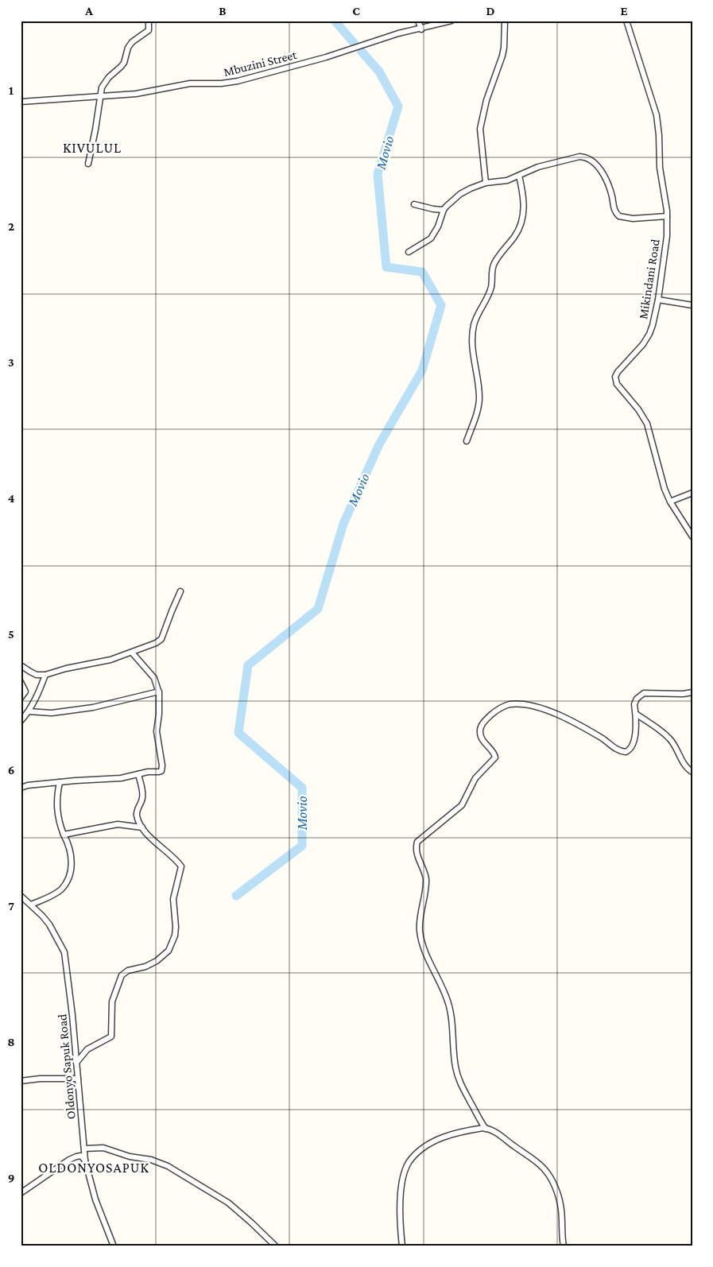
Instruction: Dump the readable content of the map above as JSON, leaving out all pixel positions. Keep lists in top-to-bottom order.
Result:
{
  "streets": {
    "street": ["Mbuzini Street", "Mikindani Road", "Oldonyo Sapuk Road"]
  },
  "districts": ["KIVULUL", "OLDONYOSAPUK"],
  "water": ["Movio"],
  "grid": {
    "columns": [
      "A",
      "B",
      "C",
      "D",
      "E"
    ],
    "rows": [
      "1",
      "2",
      "3",
      "4",
      "5",
      "6",
      "7",
      "8",
      "9"
    ]
  }
}
